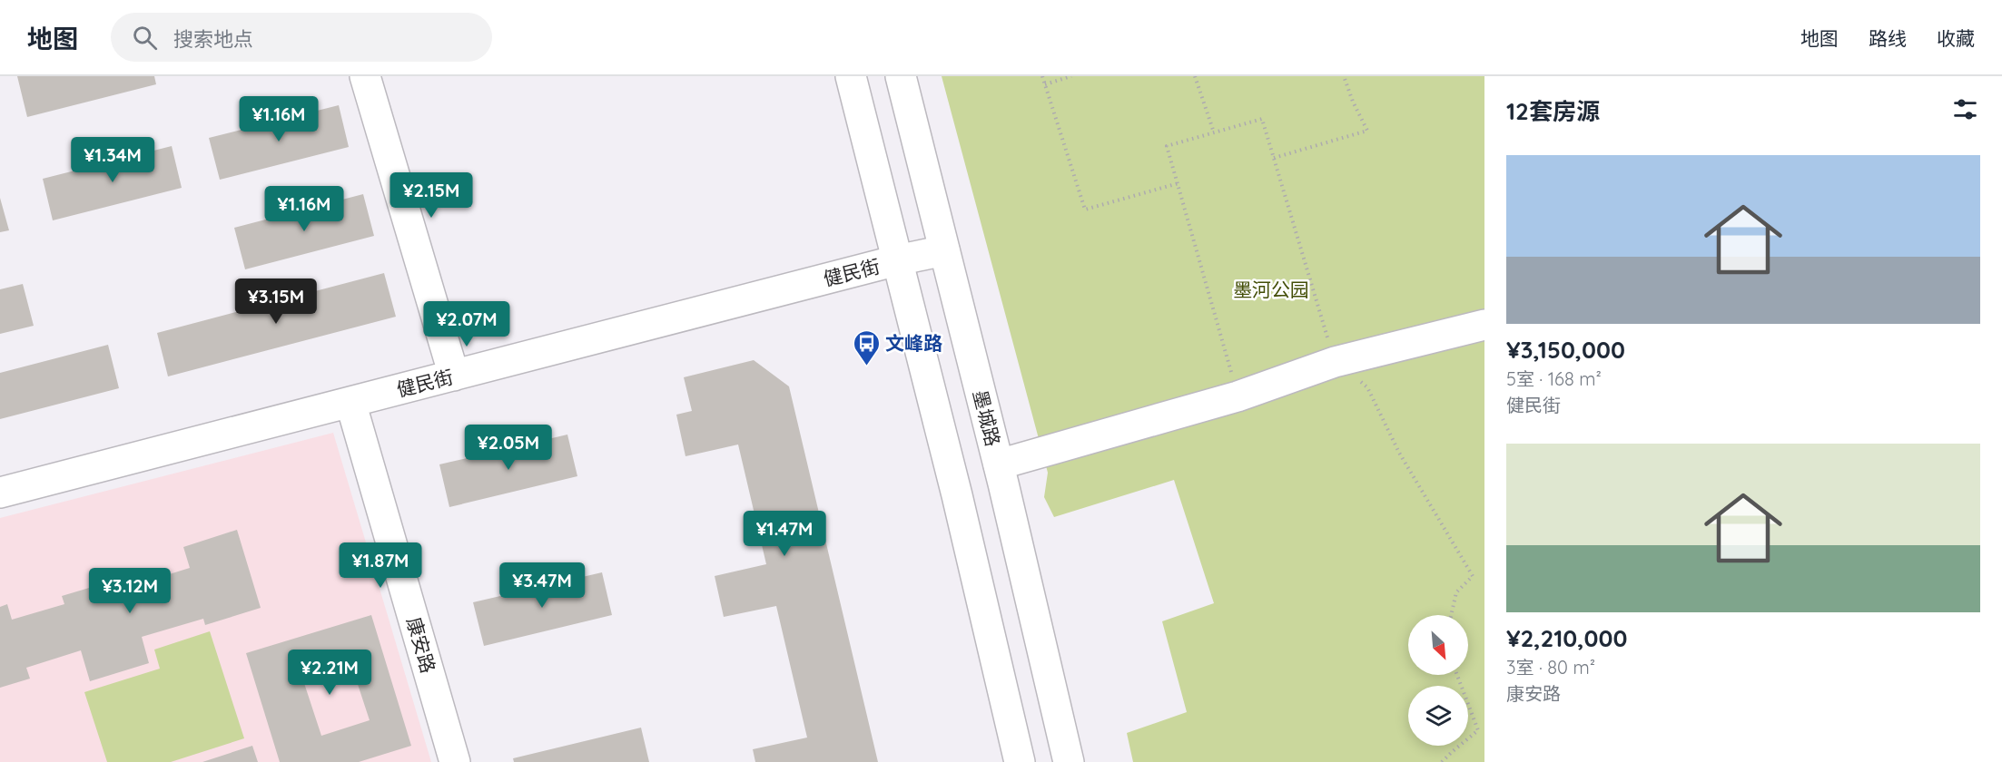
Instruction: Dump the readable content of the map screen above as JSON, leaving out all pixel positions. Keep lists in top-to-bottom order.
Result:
{
  "streets": {
    "street": ["健民街", "墨城路", "康安路"]
  },
  "crossings": [
    ["健民街", "墨城路"],
    ["健民街", "康安路"]
  ],
  "parks": ["墨河公园"],
  "places": {
    "bus stop": ["文峰路"]
  },
  "north": "bottom right",
  "page": {
    "header": "地图",
    "search": "搜索地点",
    "nav": ["地图", "路线", "收藏"],
    "heading": "12套房源",
    "price": [
      "¥1.16M",
      "¥1.34M",
      "¥2.15M",
      "¥1.16M",
      "¥3.15M",
      "¥2.07M",
      "¥2.05M",
      "¥1.47M",
      "¥1.87M",
      "¥3.47M",
      "¥3.12M",
      "¥2.21M"
    ],
    "list": [
      {
        "name": "¥3,150,000",
        "note": "5室 · 168 m² · 健民街"
      },
      {
        "name": "¥2,210,000",
        "note": "3室 · 80 m² · 康安路"
      }
    ]
  }
}
